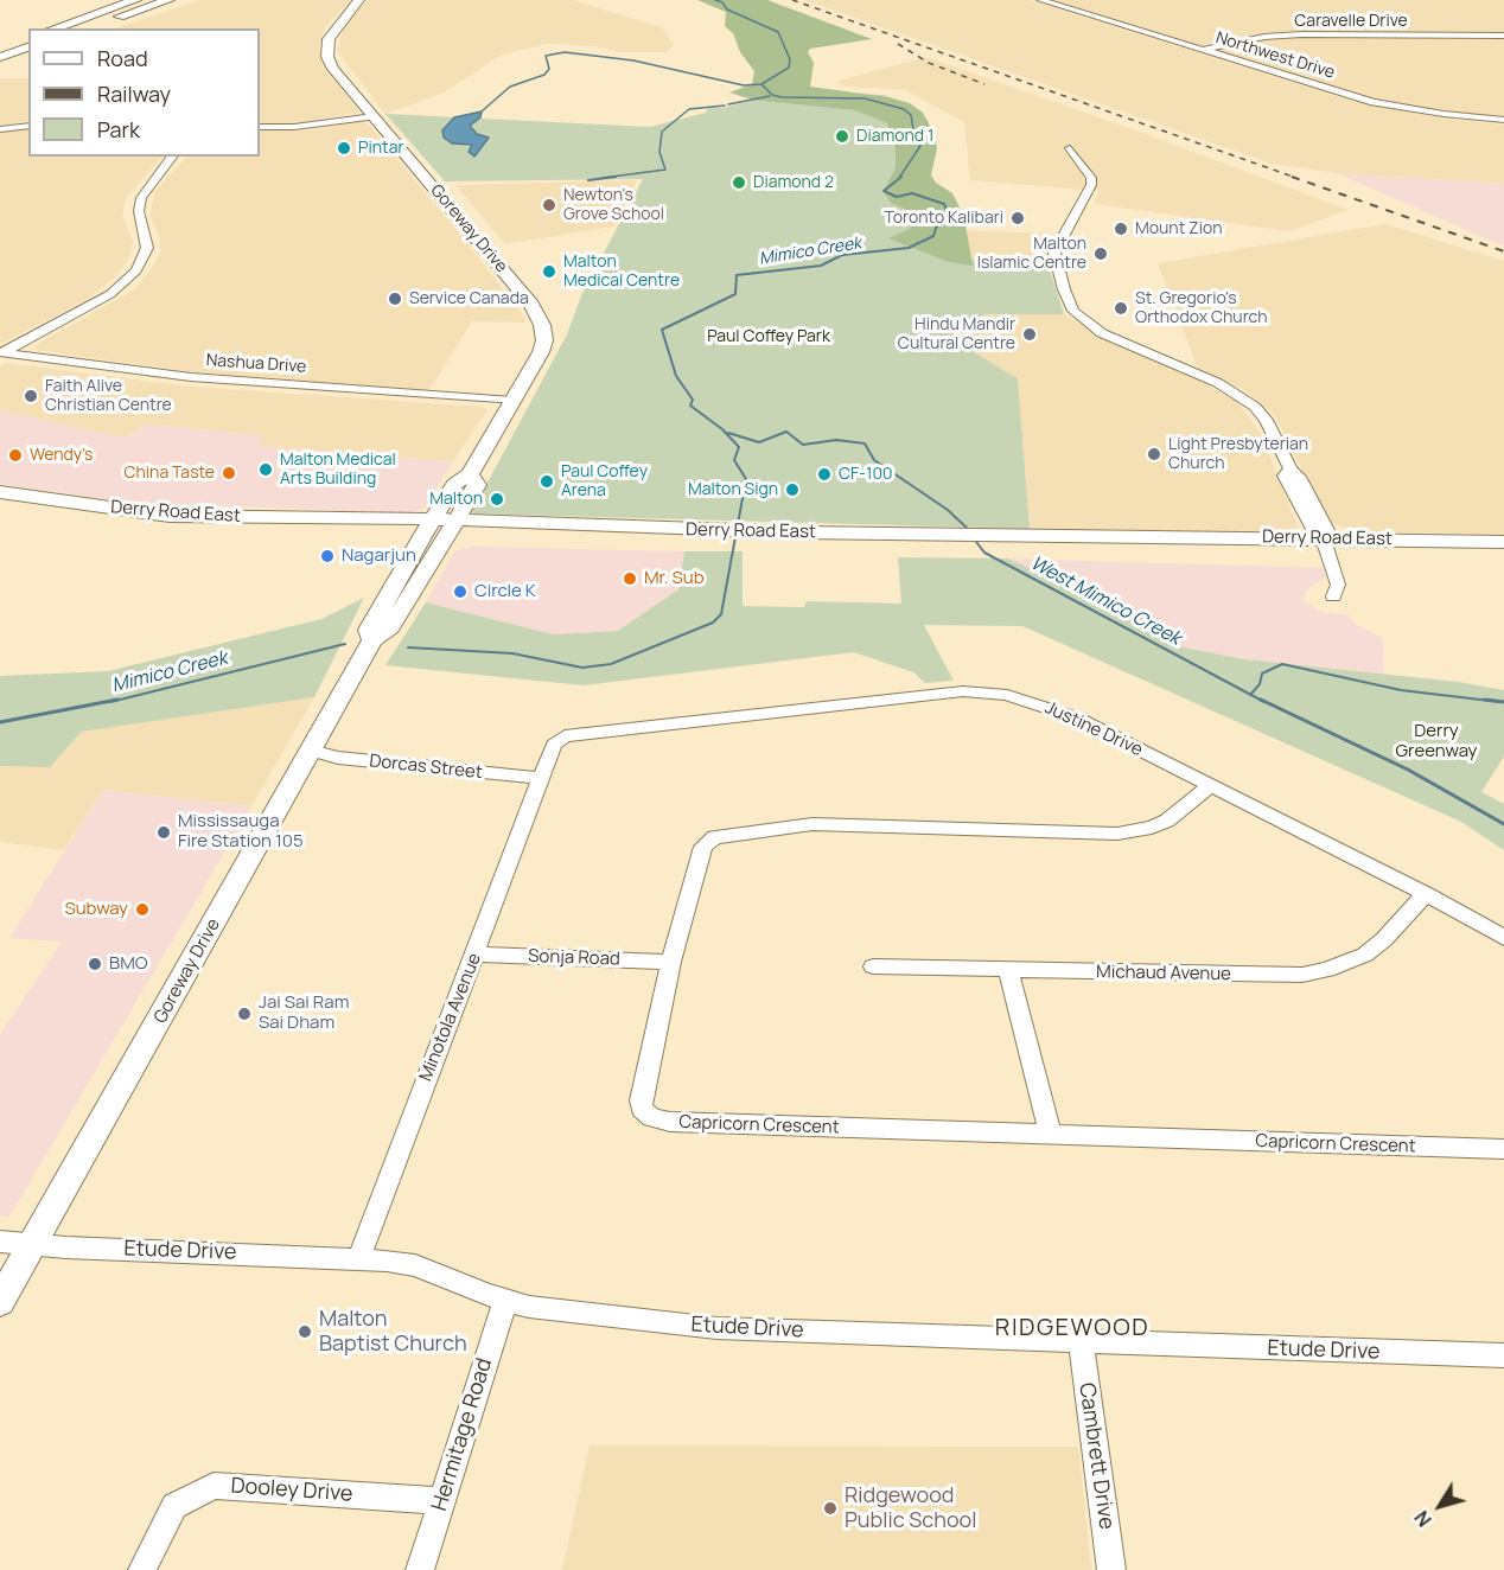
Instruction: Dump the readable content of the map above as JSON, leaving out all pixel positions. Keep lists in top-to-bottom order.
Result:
{
  "streets": {
    "main road": ["Goreway Drive", "Derry Road East"],
    "street": [
      "Caravelle Drive",
      "Northwest Drive",
      "Nashua Drive",
      "Justine Drive",
      "Dorcas Street",
      "Sonja Road",
      "Michaud Avenue",
      "Minotola Avenue",
      "Capricorn Crescent",
      "Etude Drive",
      "Hermitage Road",
      "Cambrett Drive",
      "Dooley Drive"
    ]
  },
  "crossings": [
    ["Caravelle Drive", "Northwest Drive"],
    ["Goreway Drive", "Nashua Drive"],
    ["Goreway Drive", "Derry Road East"],
    ["Goreway Drive", "Dorcas Street"],
    ["Goreway Drive", "Etude Drive"],
    ["Justine Drive", "Dorcas Street"],
    ["Justine Drive", "Michaud Avenue"],
    ["Justine Drive", "Minotola Avenue"],
    ["Justine Drive", "Capricorn Crescent"],
    ["Dorcas Street", "Minotola Avenue"],
    ["Sonja Road", "Minotola Avenue"],
    ["Sonja Road", "Capricorn Crescent"],
    ["Minotola Avenue", "Etude Drive"],
    ["Etude Drive", "Hermitage Road"],
    ["Etude Drive", "Cambrett Drive"],
    ["Hermitage Road", "Dooley Drive"]
  ],
  "districts": ["RIDGEWOOD"],
  "water": ["Mimico Creek", "West Mimico Creek"],
  "parks": ["Paul Coffey Park", "Derry Greenway"],
  "places": [
    "Diamond 1",
    "Pintar",
    "Diamond 2",
    "Newton's Grove School",
    "Toronto Kalibari",
    "Mount Zion",
    "Malton Islamic Centre",
    "Malton Medical Centre",
    "Service Canada",
    "St. Gregorio's Orthodox Church",
    "Hindu Mandir Cultural Centre",
    "Faith Alive Christian Centre",
    "Light Presbyterian Church",
    "Wendy's",
    "Malton Medical Arts Building",
    "China Taste",
    "CF-100",
    "Paul Coffey Arena",
    "Malton Sign",
    "Malton",
    "Nagarjun",
    "Mr. Sub",
    "Circle K",
    "Mississauga Fire Station 105",
    "Subway",
    "BMO",
    "Jai Sai Ram Sai Dham",
    "Malton Baptist Church",
    "Ridgewood Public School"
  ],
  "legend": ["Road", "Railway", "Park"],
  "north": "bottom left"
}
